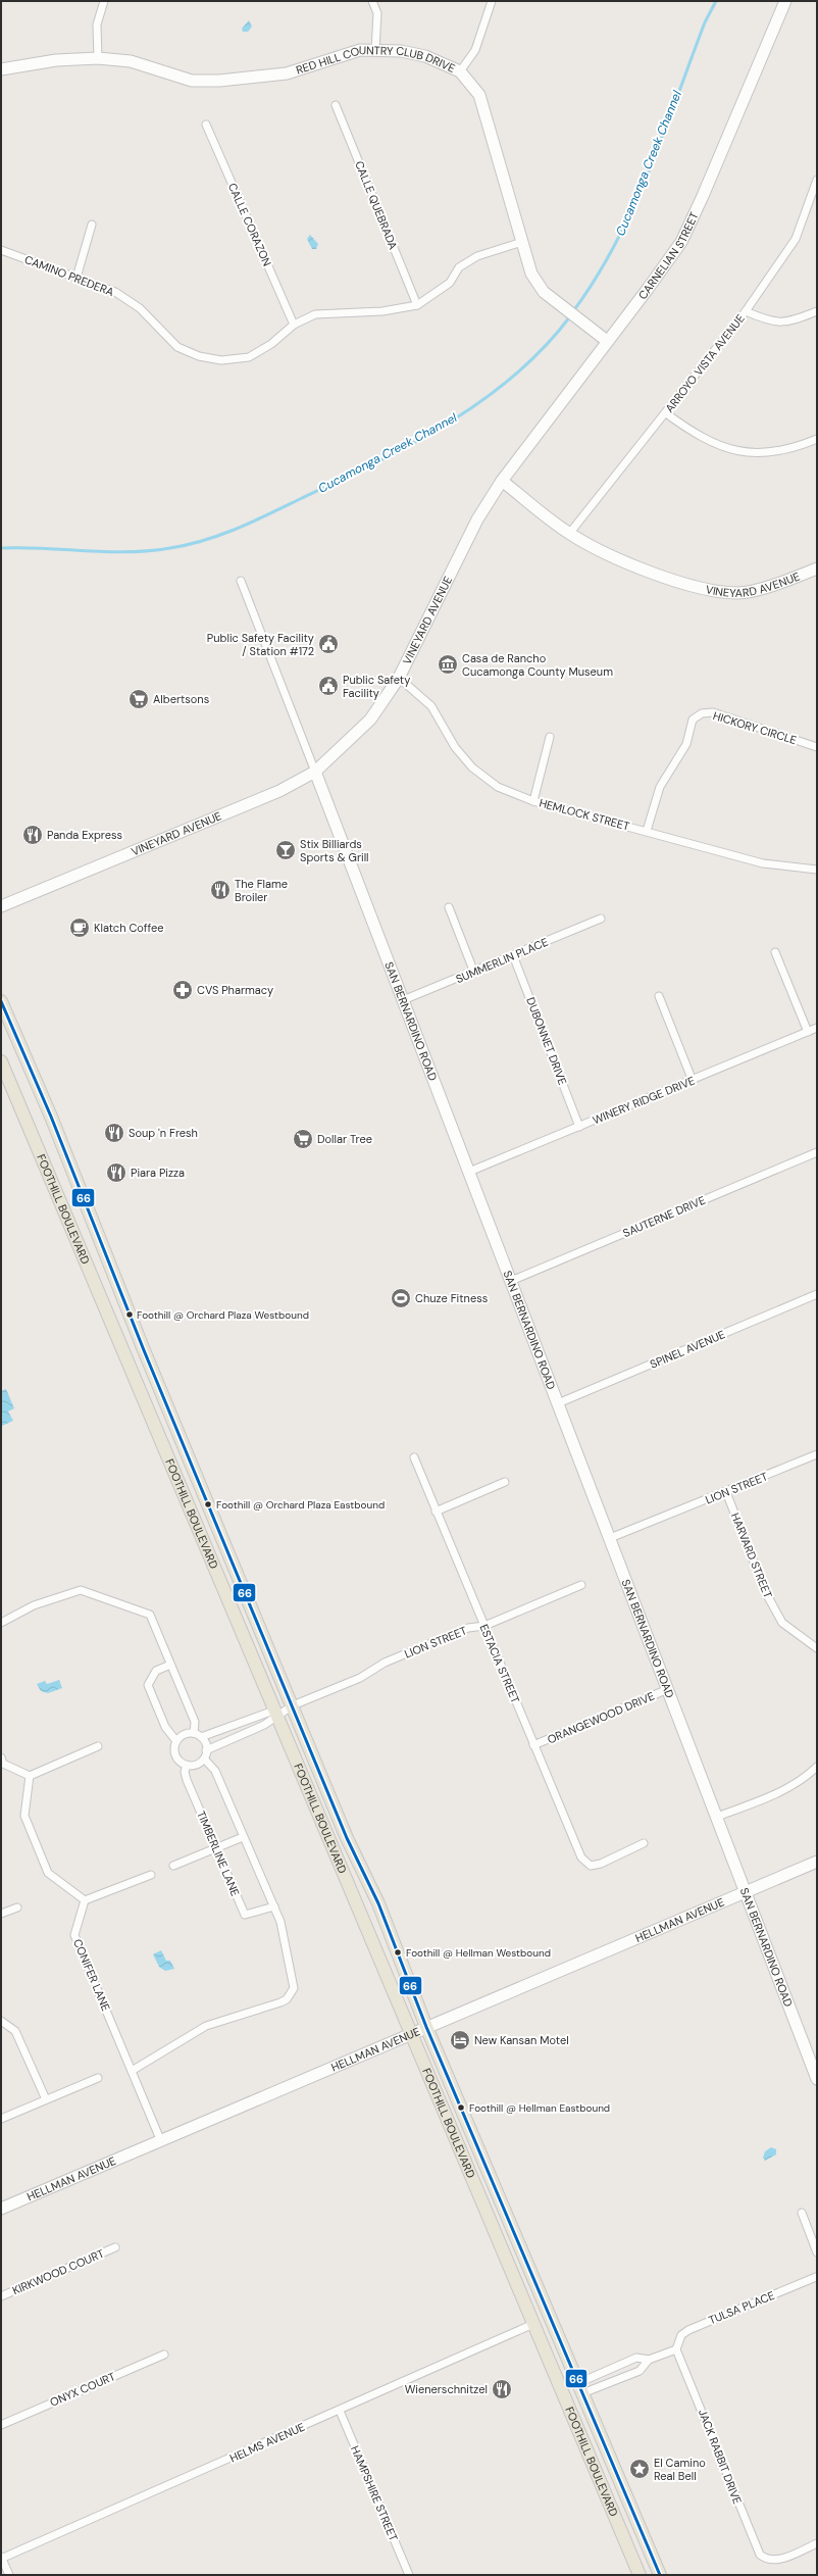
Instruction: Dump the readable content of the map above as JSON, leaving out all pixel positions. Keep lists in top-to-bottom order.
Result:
{
  "streets": {
    "main road": ["FOOTHILL BOULEVARD"],
    "street": [
      "RED HILL COUNTRY CLUB DRIVE",
      "CALLE QUEBRADA",
      "CALLE CORAZON",
      "CARNELIAN STREET",
      "CAMINO PREDERA",
      "ARROYO VISTA AVENUE",
      "VINEYARD AVENUE",
      "HICKORY CIRCLE",
      "HEMLOCK STREET",
      "SUMMERLIN PLACE",
      "SAN BERNARDINO ROAD",
      "DUBONNET DRIVE",
      "WINERY RIDGE DRIVE",
      "SAUTERNE DRIVE",
      "SPINEL AVENUE",
      "LION STREET",
      "HARVARD STREET",
      "ESTACIA STREET",
      "ORANGEWOOD DRIVE",
      "TIMBERLINE LANE",
      "HELLMAN AVENUE",
      "CONIFER LANE",
      "KIRKWOOD COURT",
      "TULSA PLACE",
      "ONYX COURT",
      "HELMS AVENUE",
      "JACK RABBIT DRIVE",
      "HAMPSHIRE STREET"
    ]
  },
  "crossings": [
    ["RED HILL COUNTRY CLUB DRIVE", "CARNELIAN STREET"],
    ["RED HILL COUNTRY CLUB DRIVE", "CAMINO PREDERA"],
    ["CALLE QUEBRADA", "CAMINO PREDERA"],
    ["CALLE CORAZON", "CAMINO PREDERA"],
    ["CARNELIAN STREET", "VINEYARD AVENUE"],
    ["ARROYO VISTA AVENUE", "VINEYARD AVENUE"],
    ["VINEYARD AVENUE", "HEMLOCK STREET"],
    ["VINEYARD AVENUE", "SAN BERNARDINO ROAD"],
    ["HICKORY CIRCLE", "HEMLOCK STREET"],
    ["SUMMERLIN PLACE", "SAN BERNARDINO ROAD"],
    ["SUMMERLIN PLACE", "DUBONNET DRIVE"],
    ["SAN BERNARDINO ROAD", "WINERY RIDGE DRIVE"],
    ["SAN BERNARDINO ROAD", "SAUTERNE DRIVE"],
    ["SAN BERNARDINO ROAD", "SPINEL AVENUE"],
    ["SAN BERNARDINO ROAD", "LION STREET"],
    ["SAN BERNARDINO ROAD", "ORANGEWOOD DRIVE"],
    ["SAN BERNARDINO ROAD", "HELLMAN AVENUE"],
    ["DUBONNET DRIVE", "WINERY RIDGE DRIVE"],
    ["FOOTHILL BOULEVARD", "LION STREET"],
    ["FOOTHILL BOULEVARD", "HELLMAN AVENUE"],
    ["FOOTHILL BOULEVARD", "HELMS AVENUE"],
    ["LION STREET", "HARVARD STREET"],
    ["LION STREET", "ESTACIA STREET"],
    ["ESTACIA STREET", "ORANGEWOOD DRIVE"],
    ["HELLMAN AVENUE", "CONIFER LANE"],
    ["TULSA PLACE", "JACK RABBIT DRIVE"],
    ["HELMS AVENUE", "HAMPSHIRE STREET"]
  ],
  "water": ["Cucamonga Creek Channel"],
  "places": {
    "public building": ["Public Safety Facility / Station #172", "Public Safety Facility"],
    "museum": ["Casa de Rancho Cucamonga County Museum"],
    "supermarket": ["Albertsons", "Dollar Tree"],
    "restaurant": [
      "Panda Express",
      "The Flame Broiler",
      "Soup 'n Fresh",
      "Piara Pizza",
      "Wienerschnitzel"
    ],
    "bar": ["Stix Billiards Sports & Grill"],
    "cafe": ["Klatch Coffee"],
    "pharmacy": ["CVS Pharmacy"],
    "sports": ["Chuze Fitness"],
    "other": [
      "Foothill @ Orchard Plaza Westbound",
      "Foothill @ Orchard Plaza Eastbound",
      "Foothill @ Hellman Westbound",
      "Foothill @ Hellman Eastbound"
    ],
    "hotel": ["New Kansan Motel"],
    "place": ["El Camino Real Bell"]
  },
  "lines": ["transit line 66"]
}
